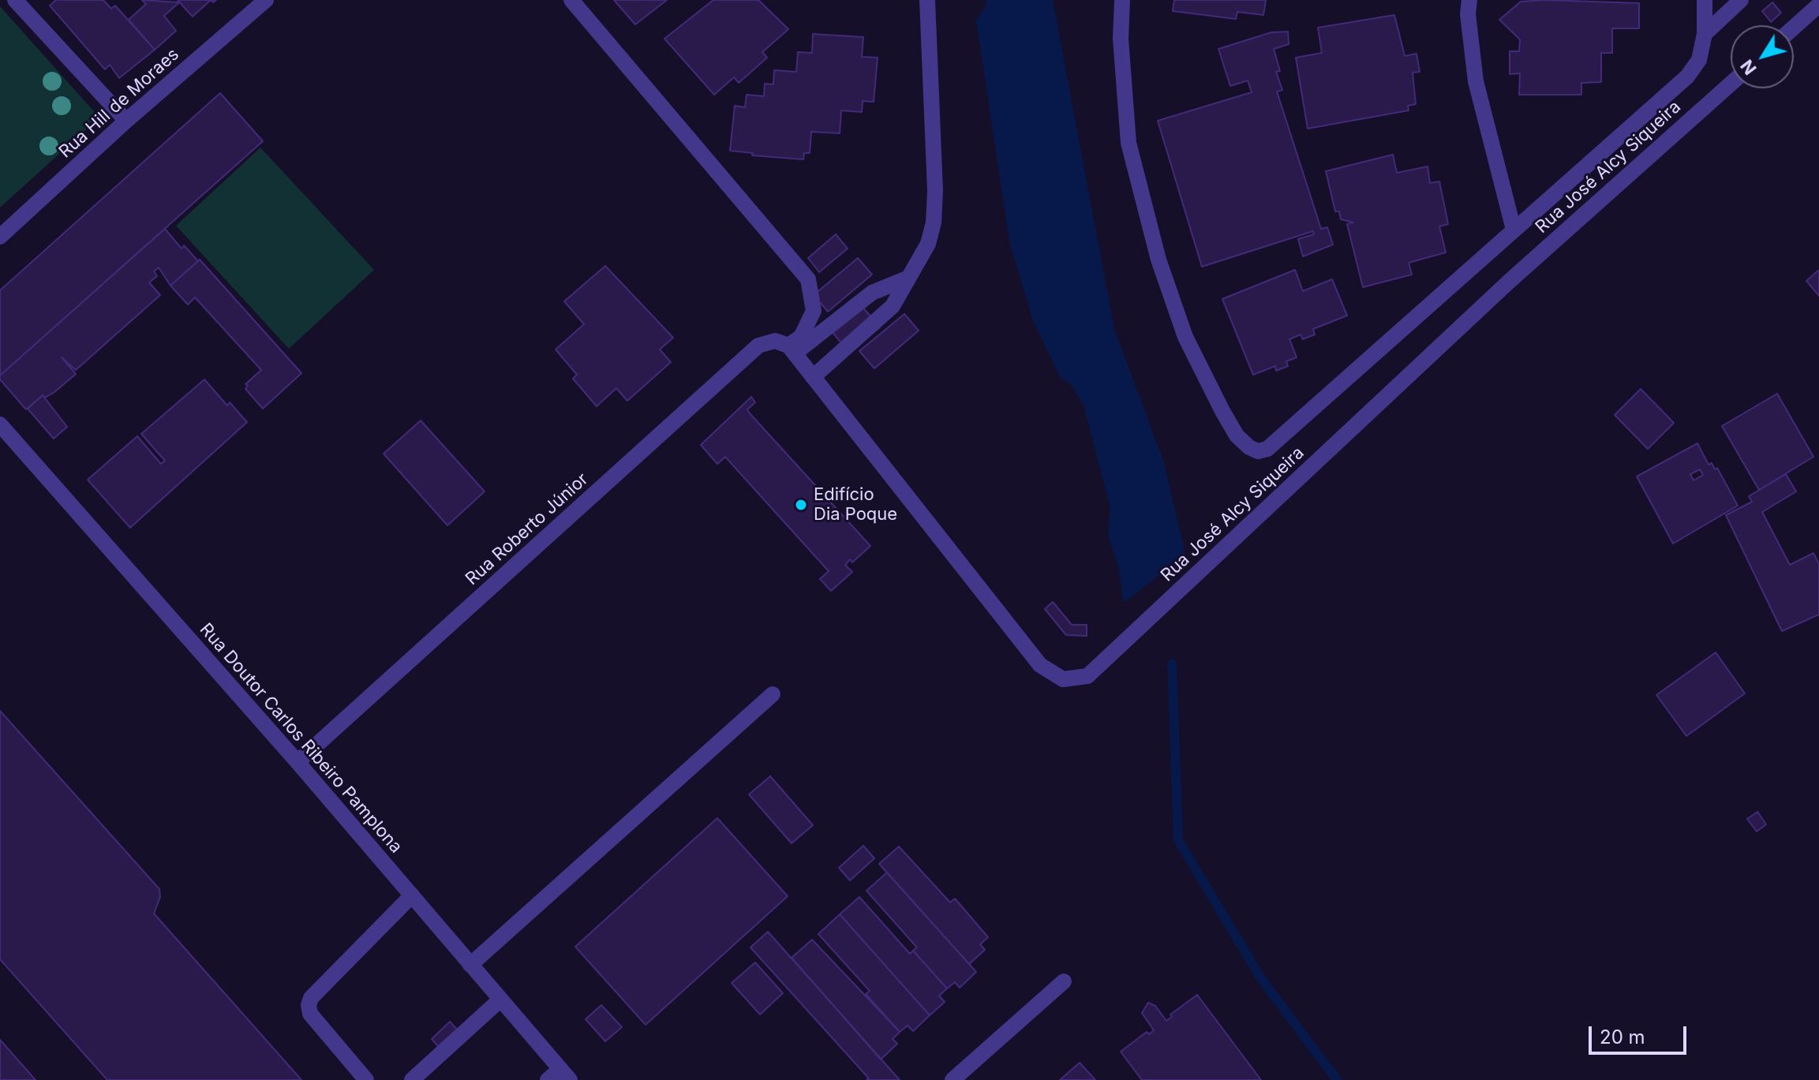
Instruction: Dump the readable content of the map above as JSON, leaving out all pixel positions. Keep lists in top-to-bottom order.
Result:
{
  "streets": {
    "street": [
      "Rua Hill de Moraes",
      "Rua José Alcy Siqueira",
      "Rua Roberto Júnior",
      "Rua Doutor Carlos Ribeiro Pamplona"
    ]
  },
  "crossings": [
    ["Rua José Alcy Siqueira", "Rua Roberto Júnior"],
    ["Rua Roberto Júnior", "Rua Doutor Carlos Ribeiro Pamplona"]
  ],
  "places": ["Edifício Dia Poque"],
  "scale_bar": "20 m",
  "north": "bottom left"
}
